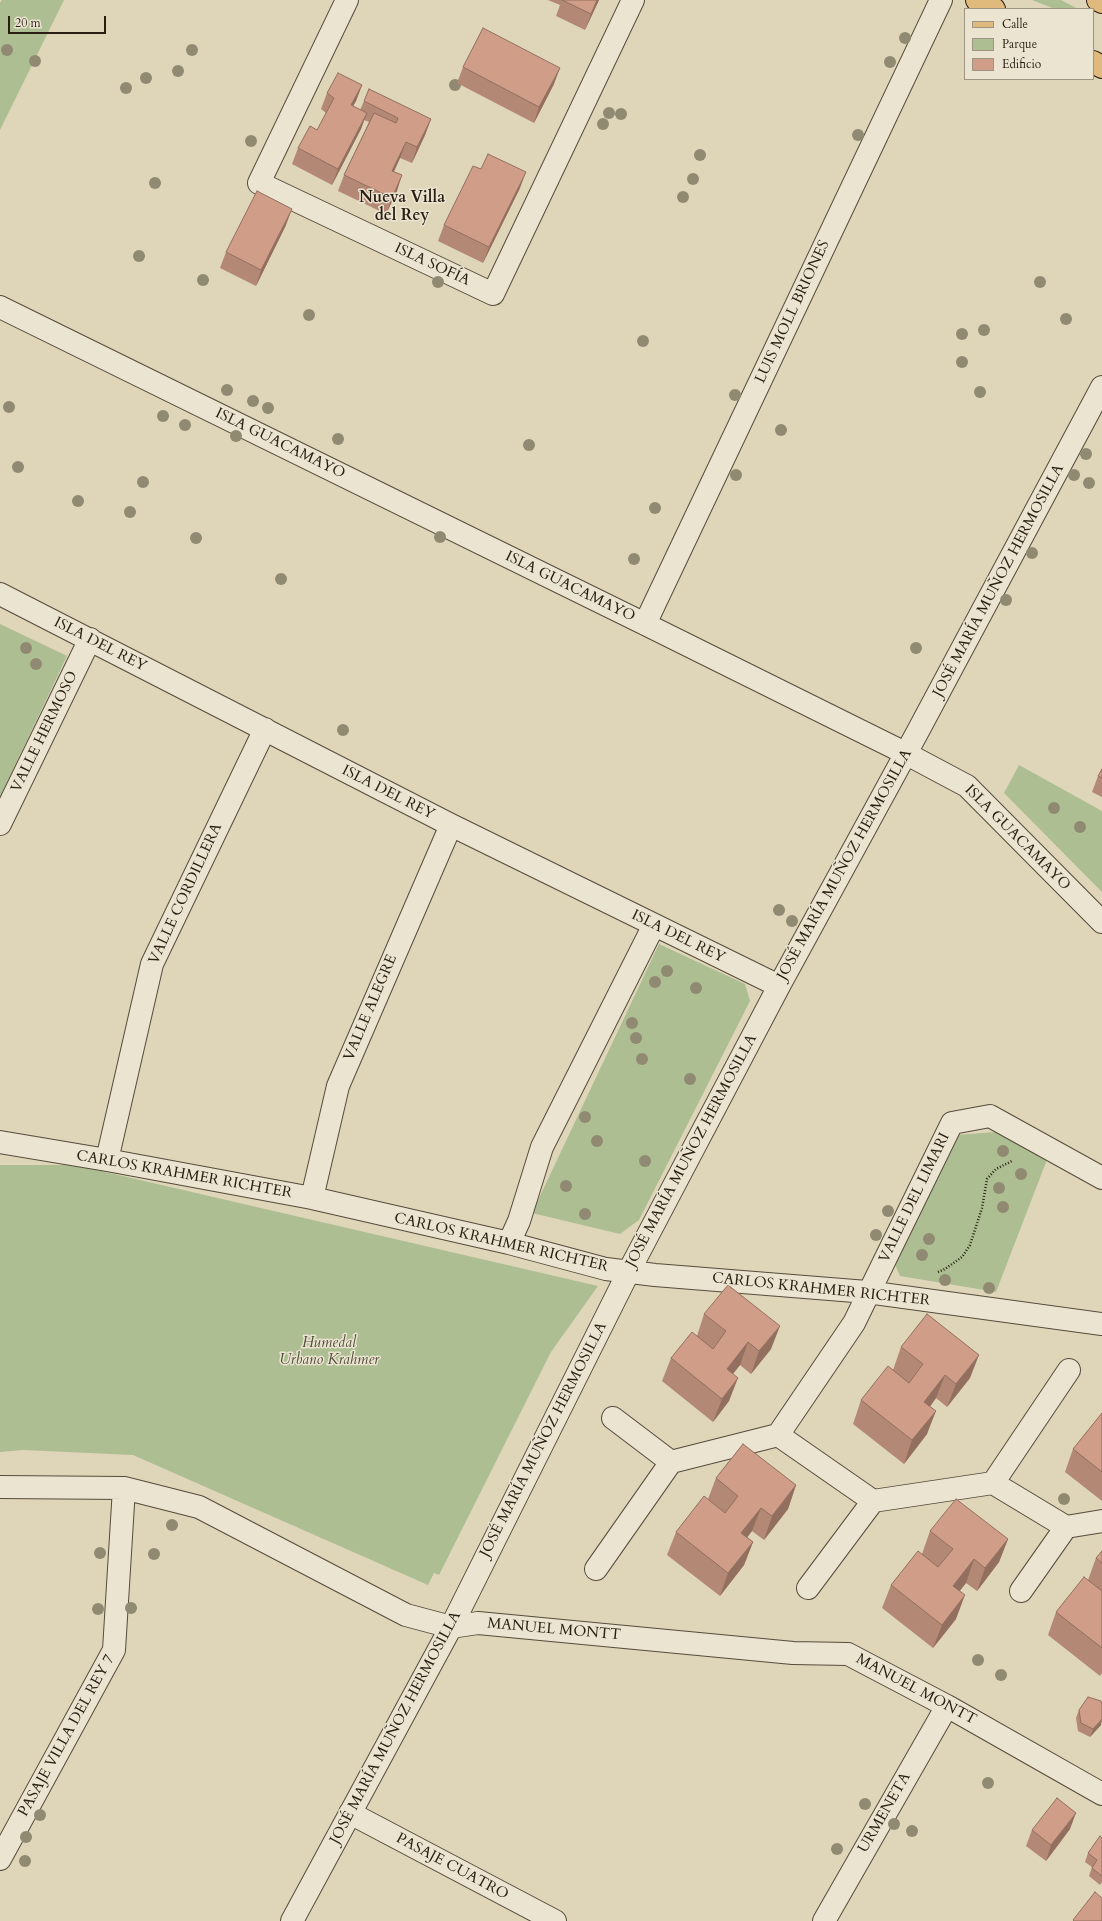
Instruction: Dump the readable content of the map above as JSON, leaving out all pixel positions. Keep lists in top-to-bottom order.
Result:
{
  "streets": {
    "street": [
      "ISLA SOFÍA",
      "LUIS MOLL BRIONES",
      "ISLA GUACAMAYO",
      "JOSÉ MARÍA MUÑOZ HERMOSILLA",
      "ISLA DEL REY",
      "VALLE HERMOSO",
      "VALLE CORDILLERA",
      "VALLE ALEGRE",
      "CARLOS KRAHMER RICHTER",
      "VALLE DEL LIMARI",
      "MANUEL MONTT",
      "PASAJE VILLA DEL REY 7",
      "URMENETA",
      "PASAJE CUATRO"
    ]
  },
  "crossings": [
    ["LUIS MOLL BRIONES", "ISLA GUACAMAYO"],
    ["ISLA GUACAMAYO", "JOSÉ MARÍA MUÑOZ HERMOSILLA"],
    ["JOSÉ MARÍA MUÑOZ HERMOSILLA", "ISLA DEL REY"],
    ["JOSÉ MARÍA MUÑOZ HERMOSILLA", "CARLOS KRAHMER RICHTER"],
    ["JOSÉ MARÍA MUÑOZ HERMOSILLA", "MANUEL MONTT"],
    ["JOSÉ MARÍA MUÑOZ HERMOSILLA", "PASAJE CUATRO"],
    ["ISLA DEL REY", "VALLE HERMOSO"],
    ["ISLA DEL REY", "VALLE CORDILLERA"],
    ["ISLA DEL REY", "VALLE ALEGRE"],
    ["VALLE CORDILLERA", "CARLOS KRAHMER RICHTER"],
    ["VALLE ALEGRE", "CARLOS KRAHMER RICHTER"],
    ["CARLOS KRAHMER RICHTER", "VALLE DEL LIMARI"],
    ["MANUEL MONTT", "PASAJE VILLA DEL REY 7"],
    ["MANUEL MONTT", "URMENETA"]
  ],
  "districts": ["Nueva Villa del Rey"],
  "parks": ["Humedal Urbano Krahmer"],
  "legend": ["Calle", "Parque", "Edificio"],
  "scale_bar": "20 m"
}
